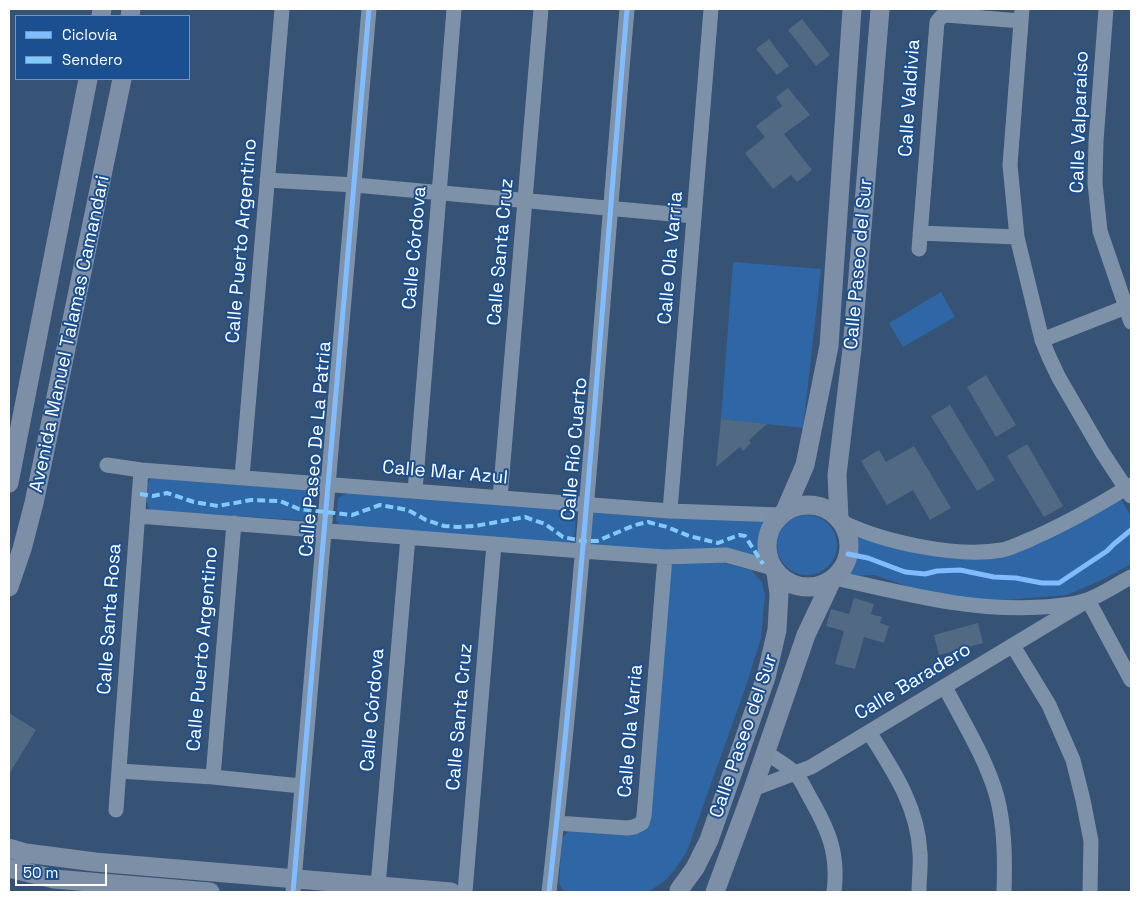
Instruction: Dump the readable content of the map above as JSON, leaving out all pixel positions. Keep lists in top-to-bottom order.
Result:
{
  "streets": {
    "main road": ["Calle Paseo del Sur", "Avenida Manuel Talamas Camandari"],
    "street": [
      "Calle Valdivia",
      "Calle Valparaíso",
      "Calle Puerto Argentino",
      "Calle Córdova",
      "Calle Santa Cruz",
      "Calle Ola Varria",
      "Calle Paseo De La Patria",
      "Calle Río Cuarto",
      "Calle Mar Azul",
      "Calle Santa Rosa",
      "Calle Baradero"
    ]
  },
  "crossings": [
    ["Calle Puerto Argentino", "Calle Mar Azul"],
    ["Calle Córdova", "Calle Mar Azul"],
    ["Calle Santa Cruz", "Calle Mar Azul"],
    ["Calle Ola Varria", "Calle Río Cuarto"],
    ["Calle Ola Varria", "Calle Mar Azul"],
    ["Calle Paseo del Sur", "Calle Mar Azul"],
    ["Calle Paseo del Sur", "Calle Baradero"],
    ["Calle Paseo De La Patria", "Calle Mar Azul"],
    ["Calle Río Cuarto", "Calle Mar Azul"],
    ["Calle Mar Azul", "Calle Santa Rosa"]
  ],
  "legend": ["Ciclovía", "Sendero"],
  "scale_bar": "50 m"
}
